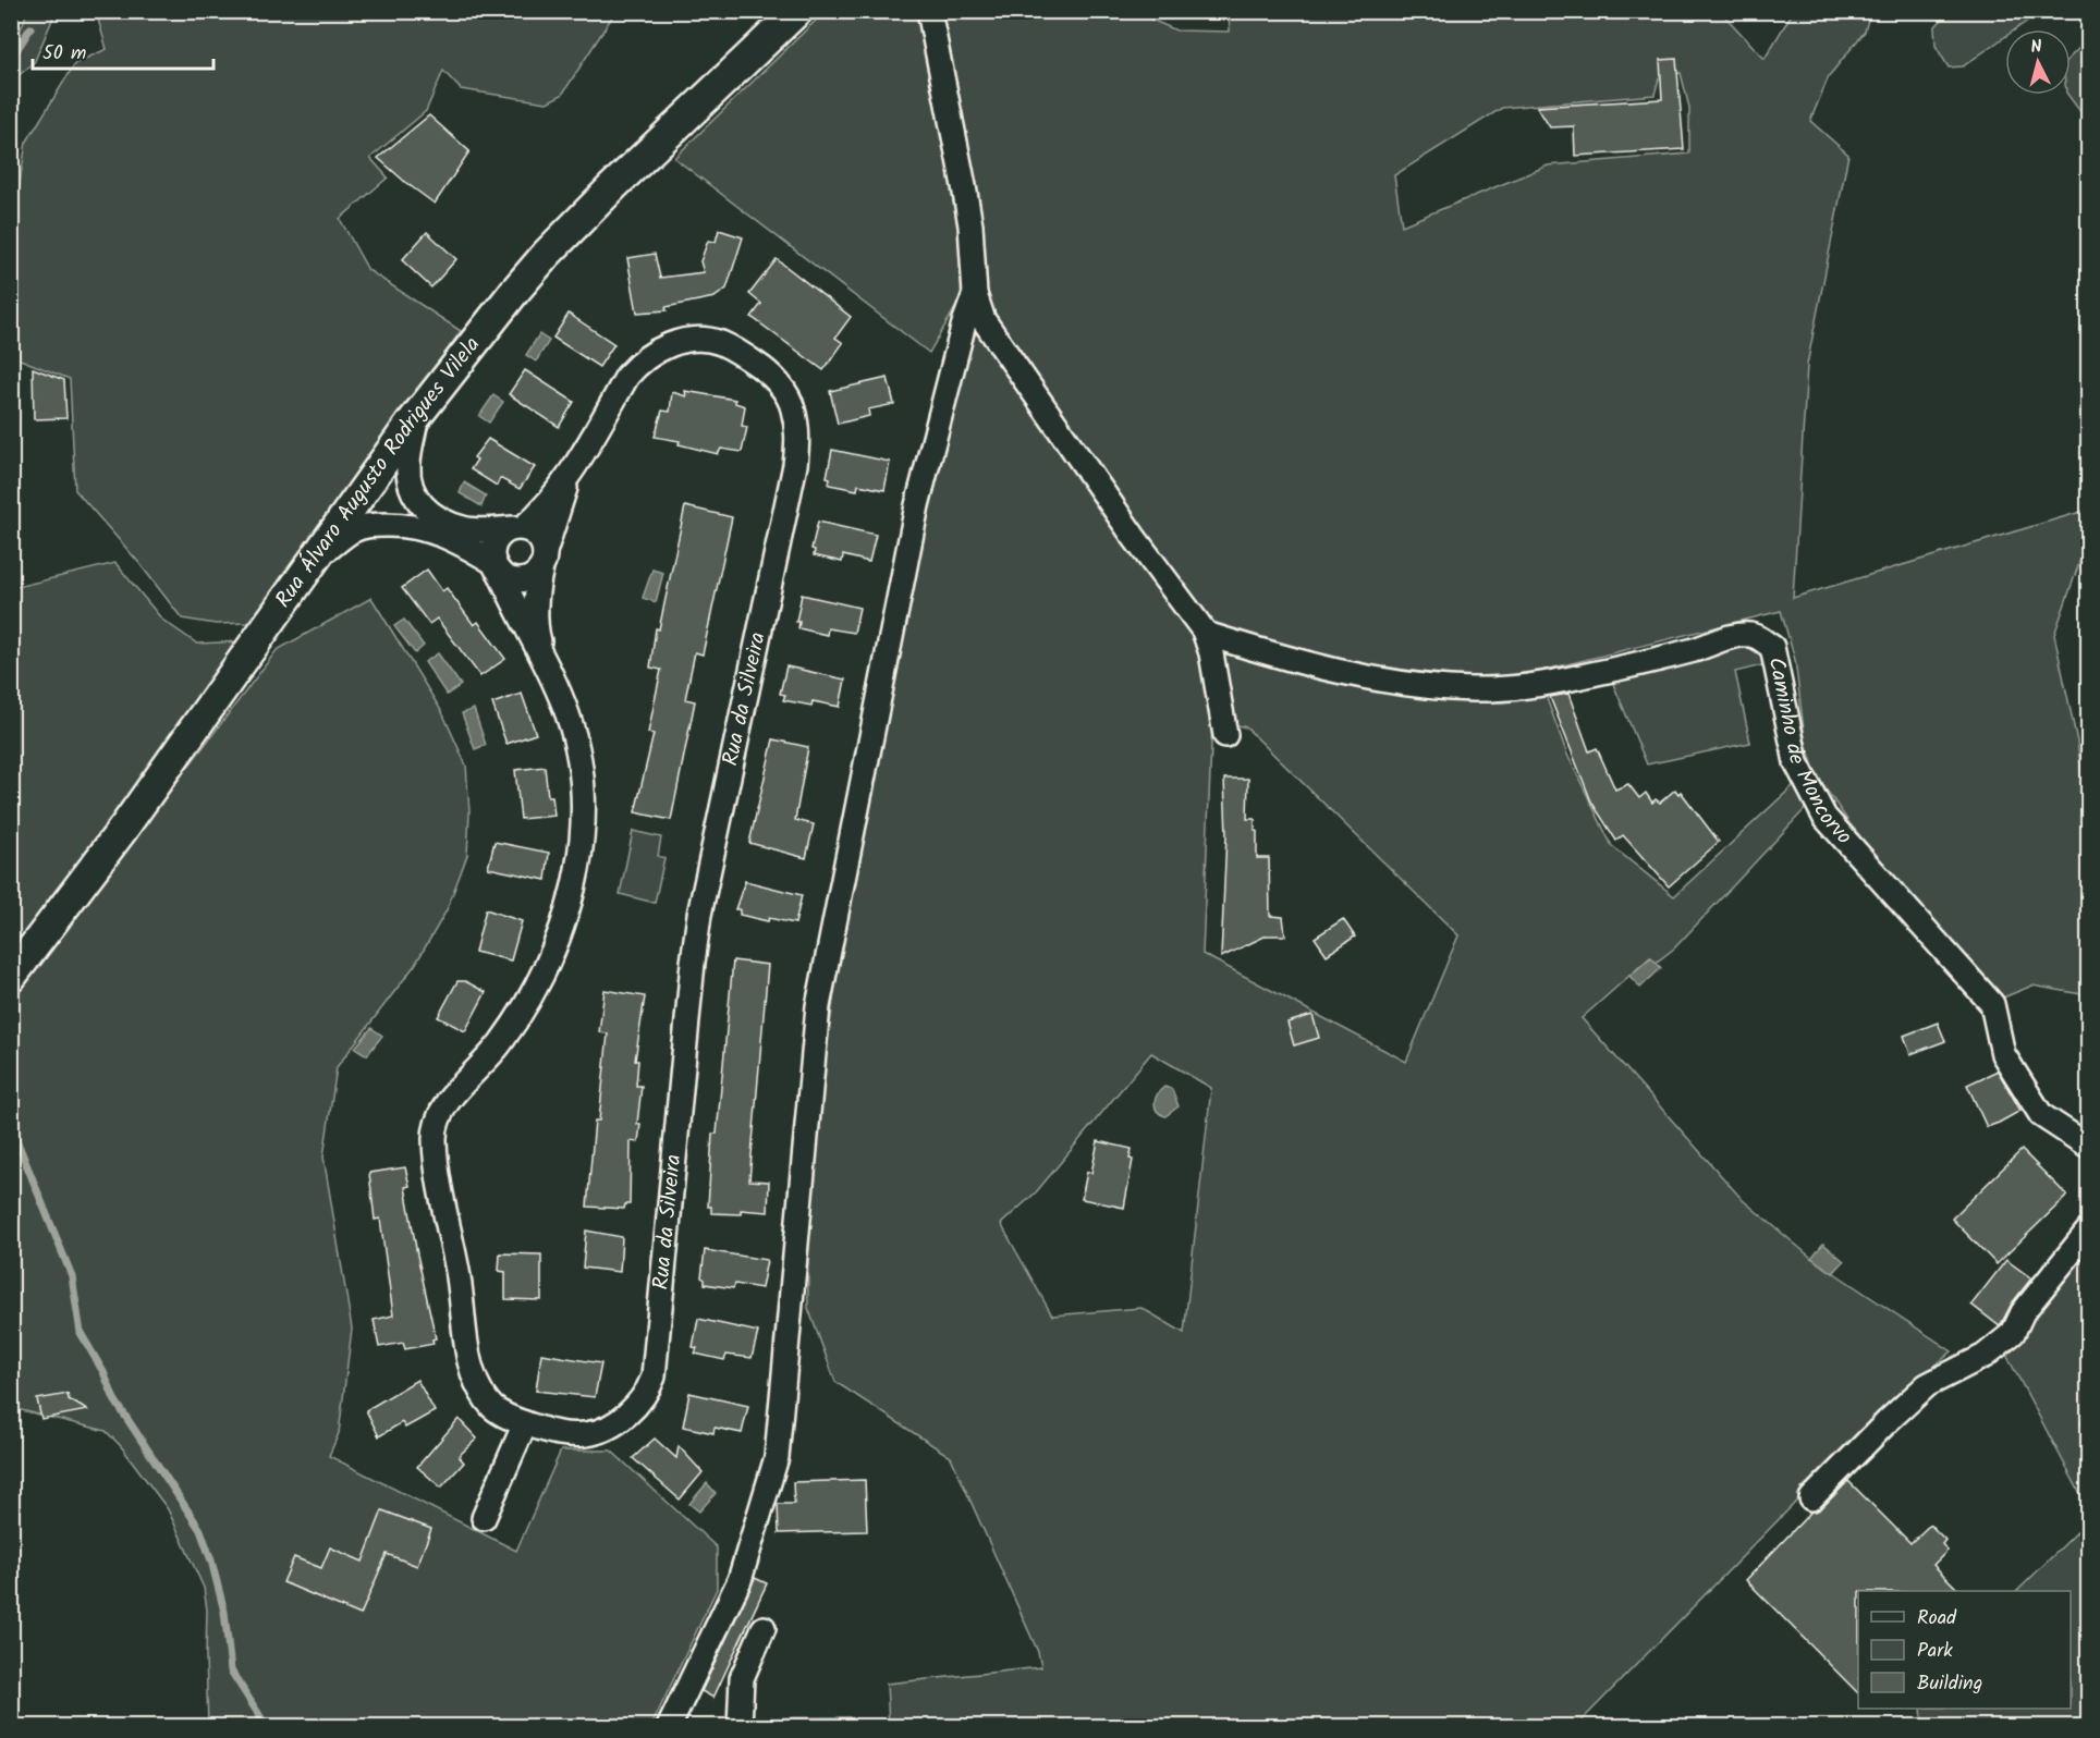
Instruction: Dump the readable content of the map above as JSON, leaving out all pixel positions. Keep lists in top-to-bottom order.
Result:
{
  "streets": {
    "main road": ["Rua Álvaro Augusto Rodrigues Vilela"],
    "street": ["Rua da Silveira", "Caminho de Moncorvo"]
  },
  "legend": ["Road", "Park", "Building"],
  "scale_bar": "50 m",
  "north": "top"
}
